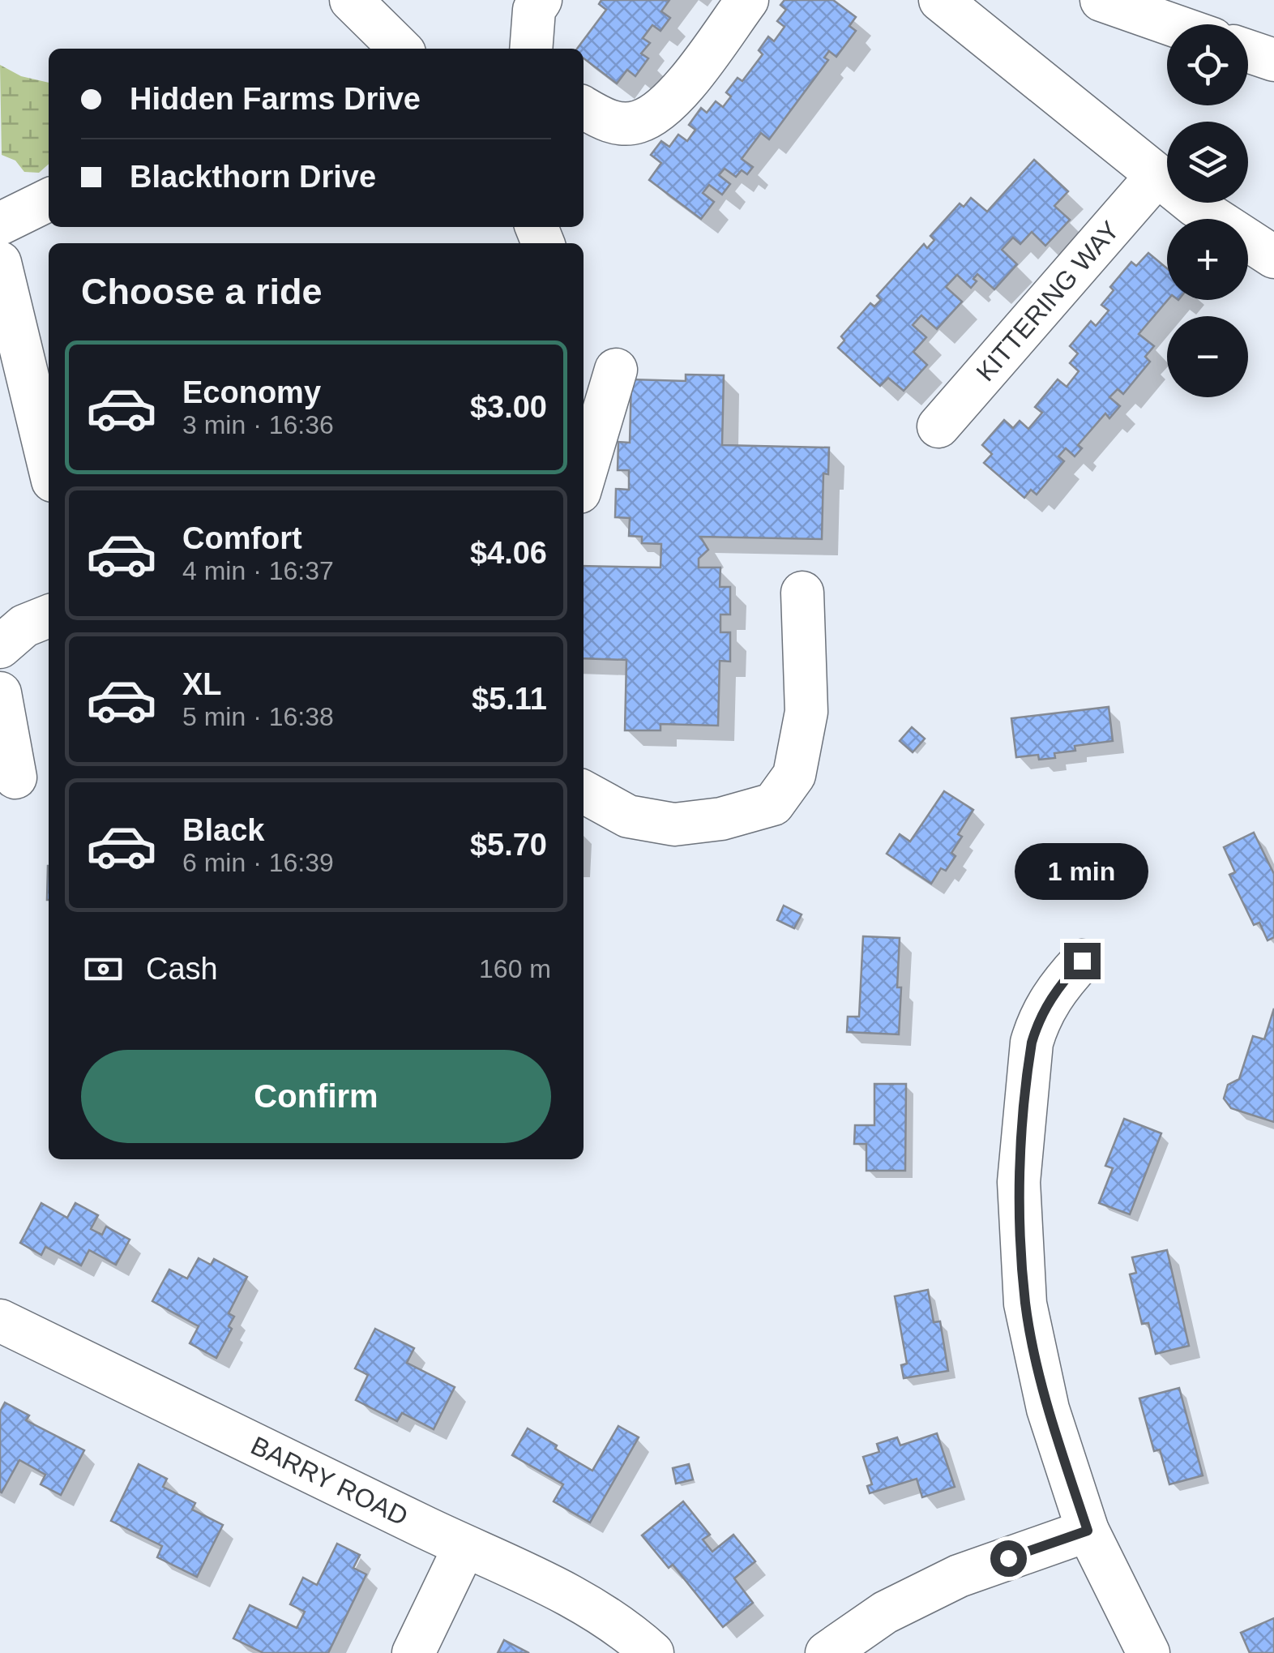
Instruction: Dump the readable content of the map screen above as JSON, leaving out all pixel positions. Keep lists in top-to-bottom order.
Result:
{
  "streets": {
    "street": ["KITTERING WAY", "BARRY ROAD"]
  },
  "page": {
    "map_buttons": ["+", "−"],
    "banner": ["Hidden Farms Drive", "Blackthorn Drive"],
    "heading": "Choose a ride",
    "list": [
      {
        "name": "Economy",
        "note": "3 min · 16:36",
        "value": "$3.00"
      },
      {
        "name": "Comfort",
        "note": "4 min · 16:37",
        "value": "$4.06"
      },
      {
        "name": "XL",
        "note": "5 min · 16:38",
        "value": "$5.11"
      },
      {
        "name": "Black",
        "note": "6 min · 16:39",
        "value": "$5.70"
      }
    ],
    "bubble": "1 min",
    "pay": ["Cash", "160 m"],
    "buttons": "Confirm"
  }
}
